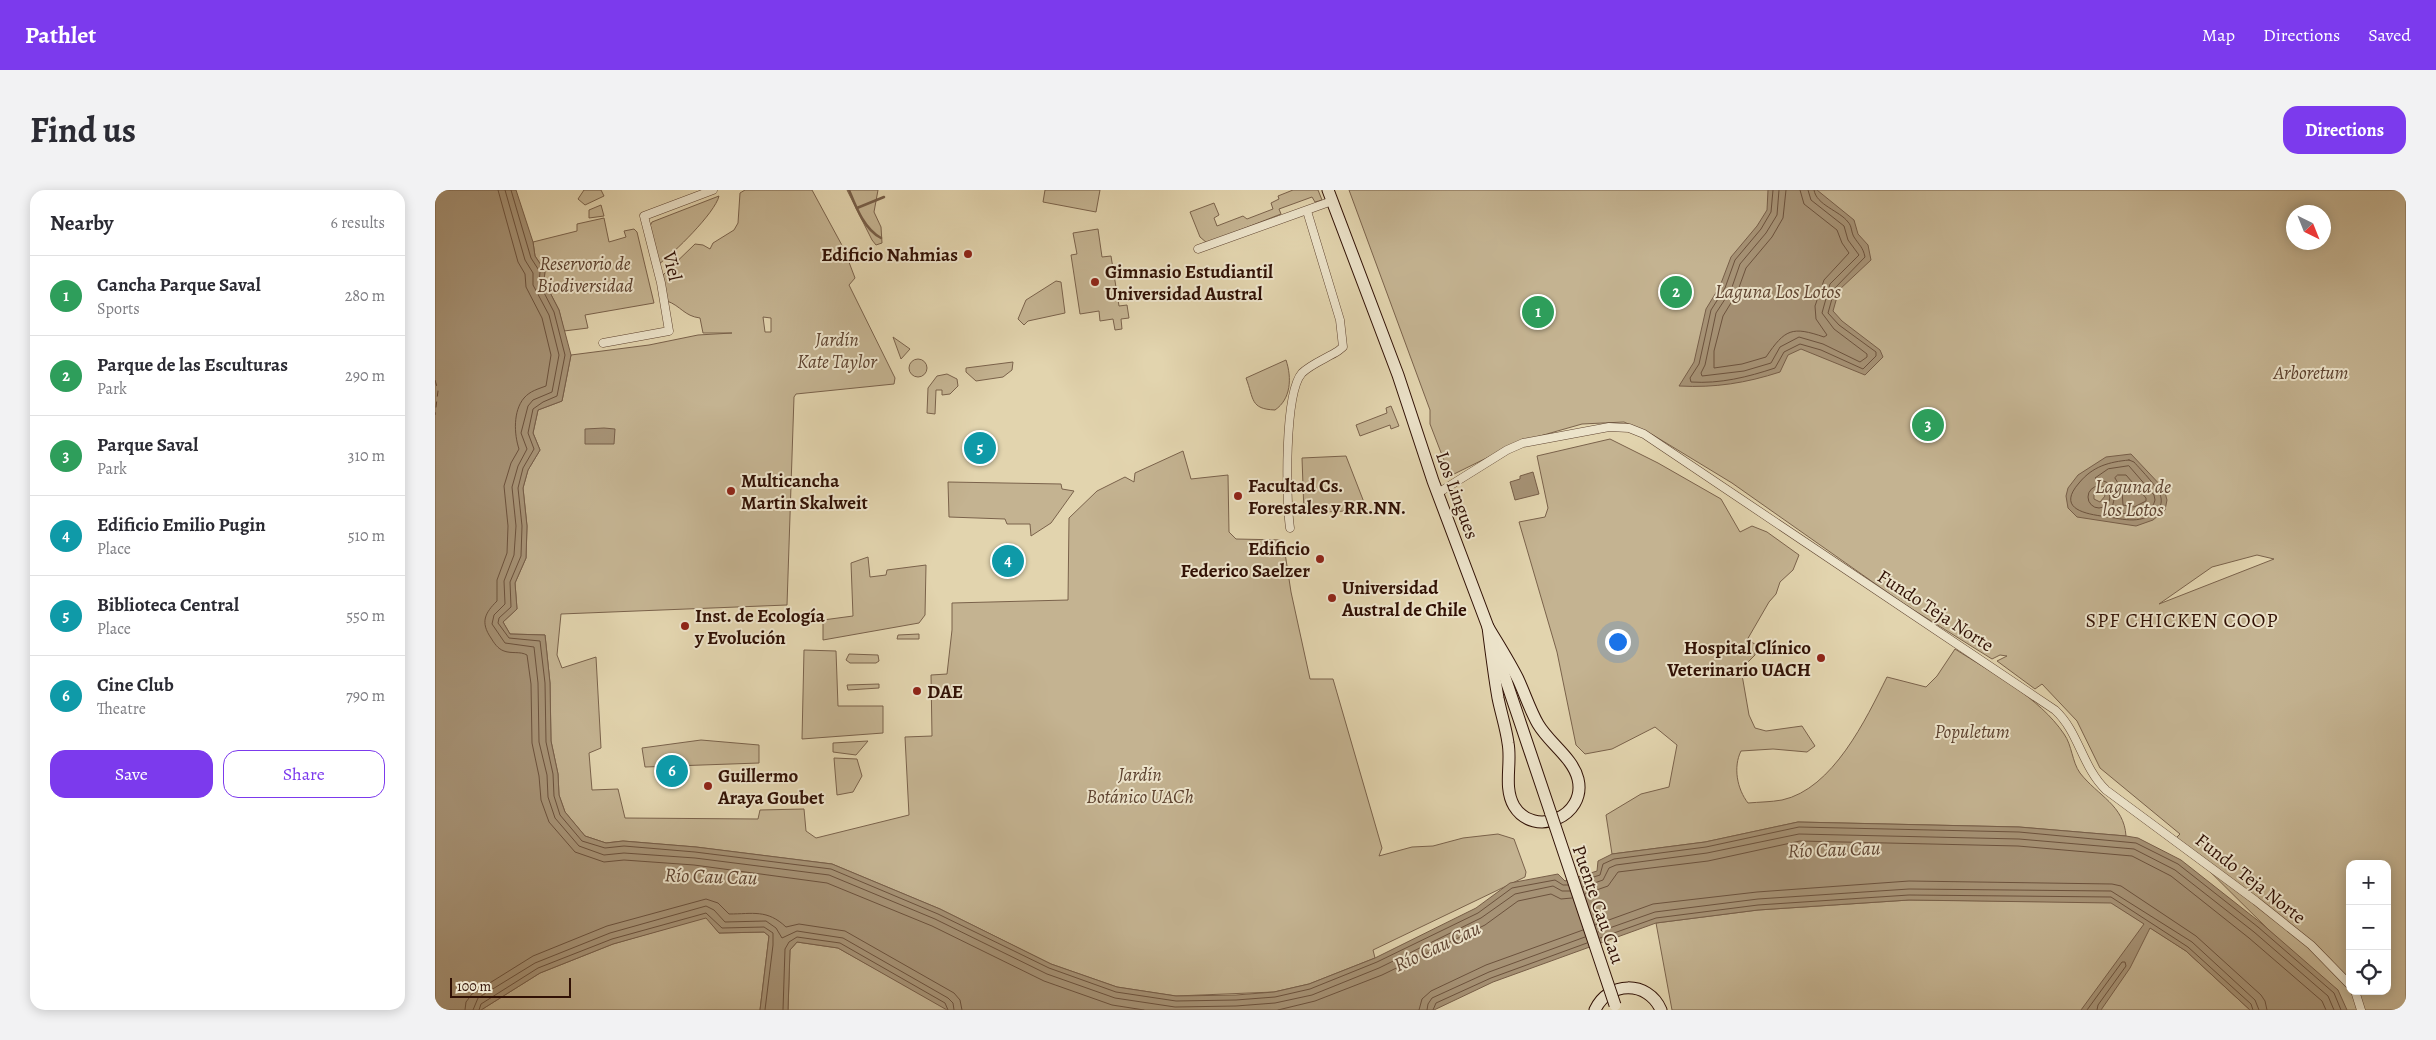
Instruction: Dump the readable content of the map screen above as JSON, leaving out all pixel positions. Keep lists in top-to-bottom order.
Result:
{
  "streets": {
    "main road": ["Los Lingues", "Puente Cau Cau"],
    "street": ["Viel", "Fundo Teja Norte"]
  },
  "crossings": [
    ["Los Lingues", "Fundo Teja Norte"],
    ["Los Lingues", "Puente Cau Cau"]
  ],
  "districts": ["SPF CHICKEN COOP"],
  "water": ["Laguna Los Lotos", "Laguna de los Lotos", "Río Cau Cau"],
  "parks": [
    "Reservorio de Biodiversidad",
    "Jardín Kate Taylor",
    "Arboretum",
    "Populetum",
    "Jardín Botánico UACh"
  ],
  "places": [
    "Edificio Nahmias",
    "Gimnasio Estudiantil Universidad Austral",
    "Multicancha Martin Skalweit",
    "Facultad Cs. Forestales y RR.NN.",
    "Edificio Federico Saelzer",
    "Universidad Austral de Chile",
    "Inst. de Ecología y Evolución",
    "Hospital Clínico Veterinario UACH",
    "DAE",
    "Guillermo Araya Goubet"
  ],
  "scale_bar": "100 m",
  "north": "bottom right",
  "page": {
    "header": "Pathlet",
    "nav": ["Map", "Directions", "Saved"],
    "title": "Find us",
    "buttons": [
      "Directions",
      ["Save", "Share"]
    ],
    "heading": ["Nearby", "6 results"],
    "list": [
      {
        "mark": "1",
        "name": "Cancha Parque Saval",
        "note": "Sports",
        "value": "280 m"
      },
      {
        "mark": "2",
        "name": "Parque de las Esculturas",
        "note": "Park",
        "value": "290 m"
      },
      {
        "mark": "3",
        "name": "Parque Saval",
        "note": "Park",
        "value": "310 m"
      },
      {
        "mark": "4",
        "name": "Edificio Emilio Pugin",
        "note": "Place",
        "value": "510 m"
      },
      {
        "mark": "5",
        "name": "Biblioteca Central",
        "note": "Place",
        "value": "550 m"
      },
      {
        "mark": "6",
        "name": "Cine Club",
        "note": "Theatre",
        "value": "790 m"
      }
    ],
    "pins": [
      "2",
      "1",
      "3",
      "5",
      "4",
      "6"
    ],
    "map_buttons": ["+", "−"],
    "scale": "100 m"
  }
}
